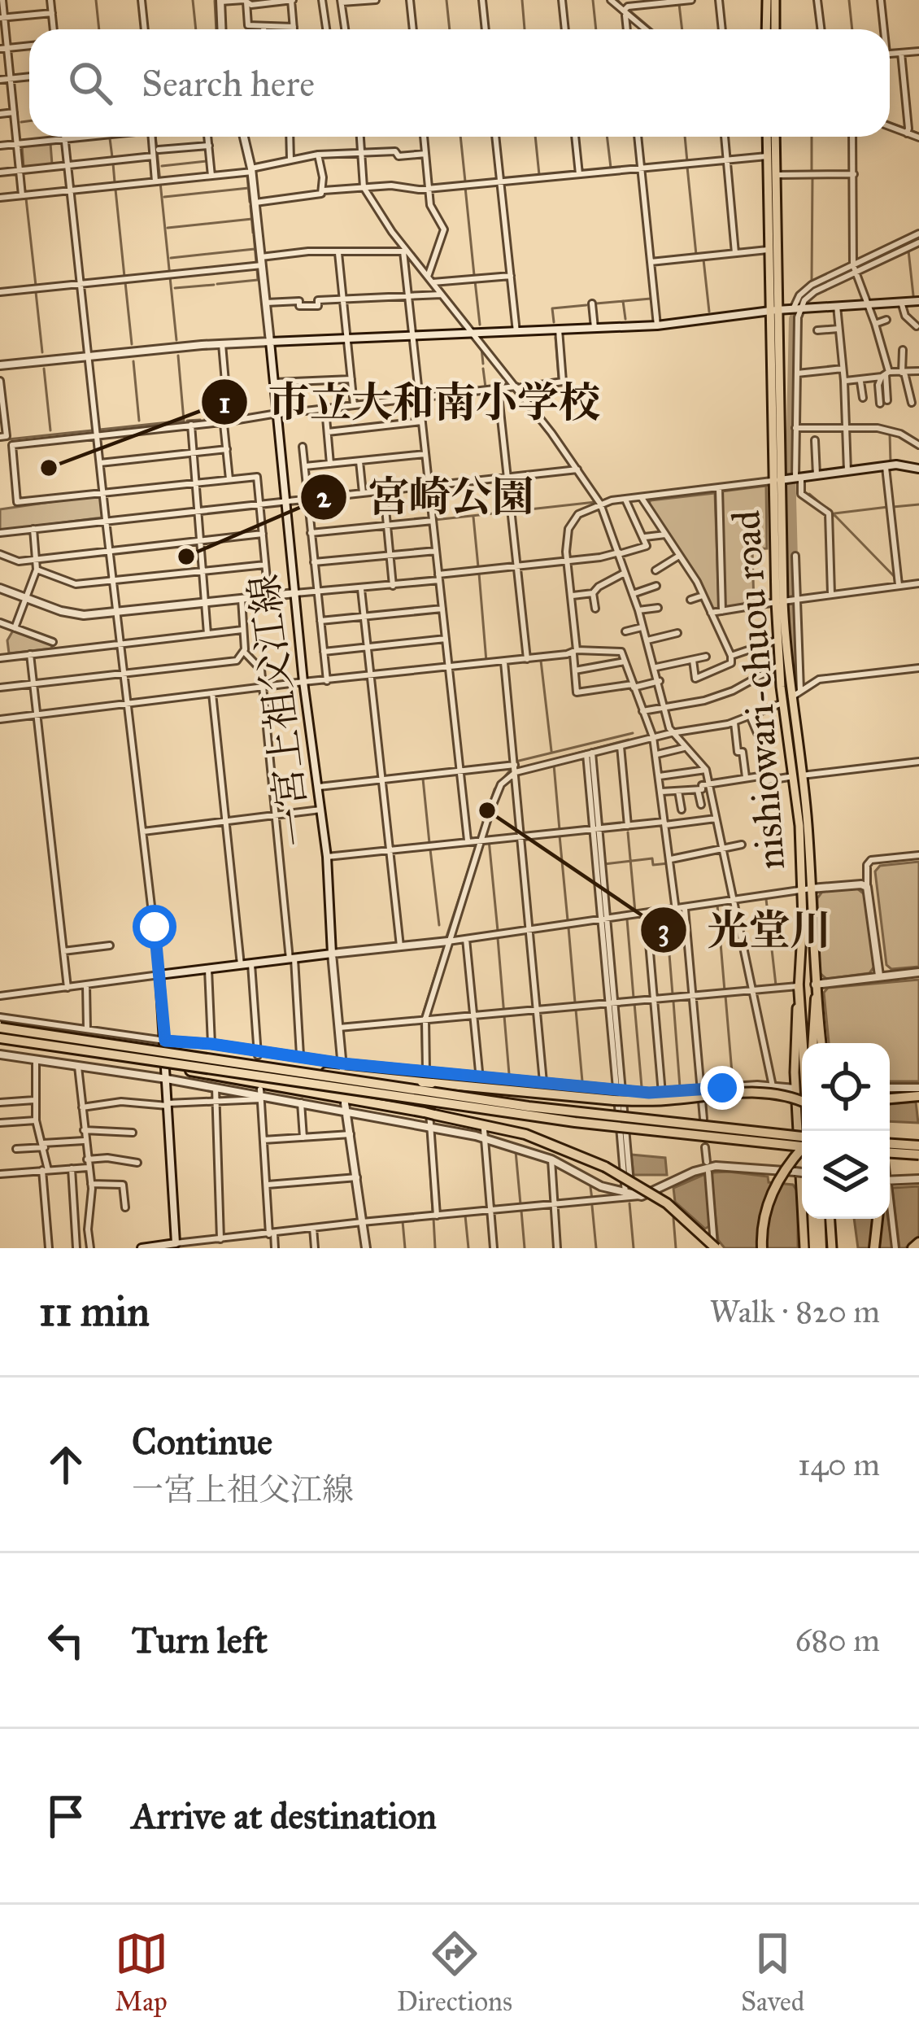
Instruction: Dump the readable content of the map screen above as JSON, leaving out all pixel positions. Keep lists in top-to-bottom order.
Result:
{
  "streets": {
    "main road": ["nishiowari-chuou road"],
    "street": ["一宮上祖父江線"]
  },
  "places": ["市立大和南小学校", "宮崎公園", "光堂川"],
  "page": {
    "search": "Search here",
    "heading": ["11 min", "Walk · 820 m"],
    "list": [
      ["Continue", "一宮上祖父江線", "140 m"],
      ["Turn left", "680 m"],
      "Arrive at destination"
    ],
    "nav": ["Map", "Directions", "Saved"]
  }
}
